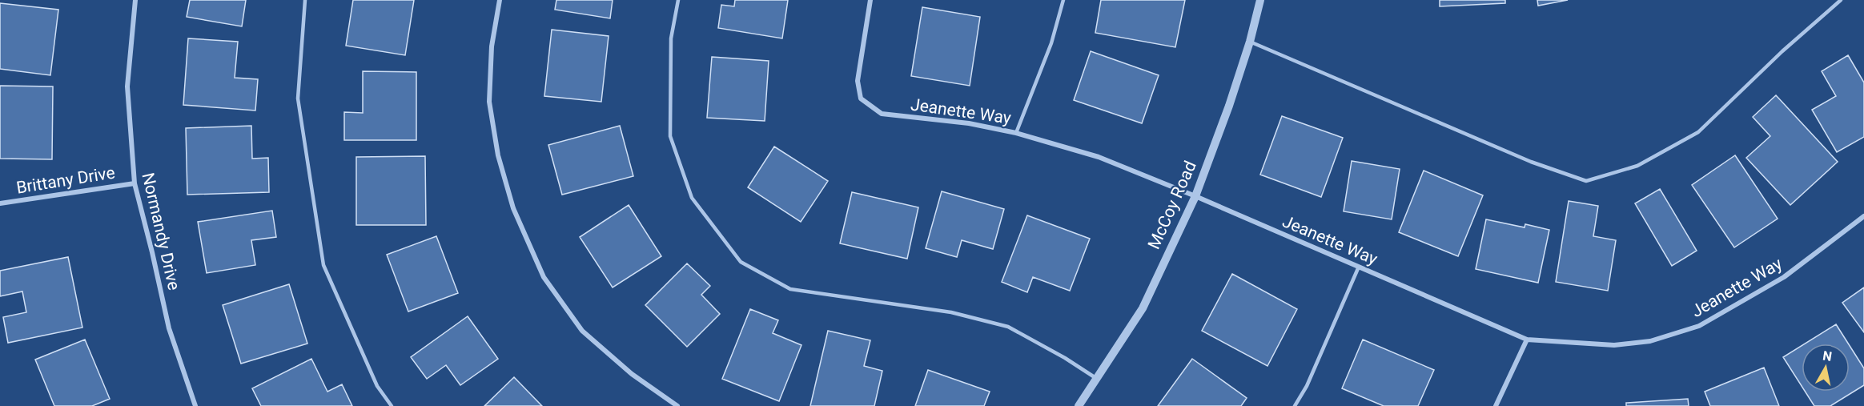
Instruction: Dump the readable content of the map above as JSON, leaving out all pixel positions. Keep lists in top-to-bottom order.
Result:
{
  "streets": {
    "street": [
      "Jeanette Way",
      "Brittany Drive",
      "McCoy Road",
      "Normandy Drive"
    ]
  },
  "crossings": [
    ["Jeanette Way", "McCoy Road"],
    ["Brittany Drive", "Normandy Drive"]
  ],
  "north": "top"
}
